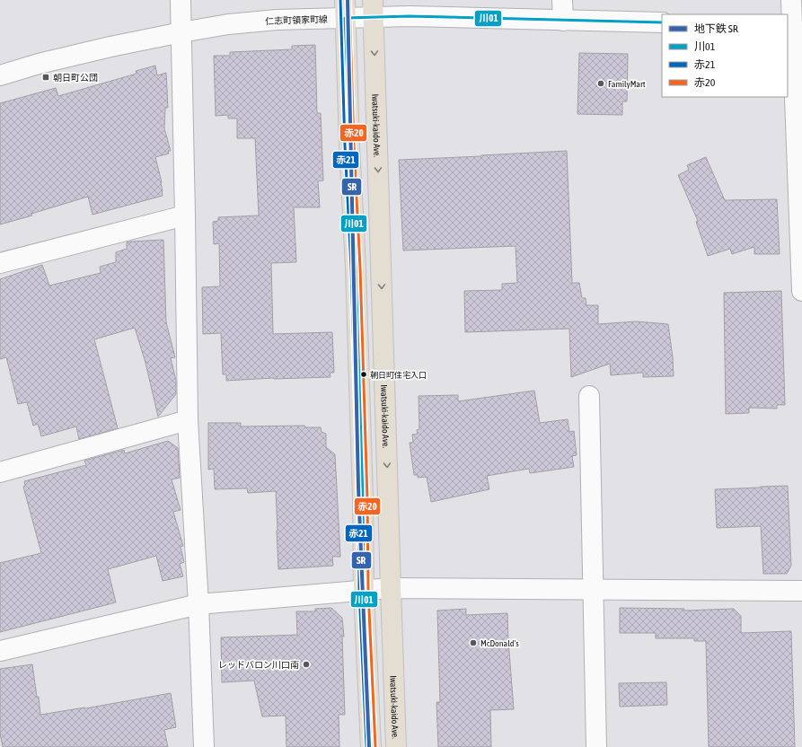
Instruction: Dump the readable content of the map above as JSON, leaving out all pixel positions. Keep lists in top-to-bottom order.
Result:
{
  "streets": {
    "highway": ["Iwatsuki-kaido Ave."],
    "street": ["仁志町領家町線"]
  },
  "crossings": [
    ["仁志町領家町線", "Iwatsuki-kaido Ave."]
  ],
  "places": {
    "transit": ["朝日町公団"],
    "other": [
      "FamilyMart",
      "朝日町住宅入口",
      "McDonald's",
      "レッドバロン川口南"
    ]
  },
  "lines": [
    "metro line SR",
    "transit line 赤21",
    "transit line 赤20",
    "transit line 川01"
  ],
  "legend": [
    "地下鉄 SR",
    "川01",
    "赤21",
    "赤20"
  ]
}
